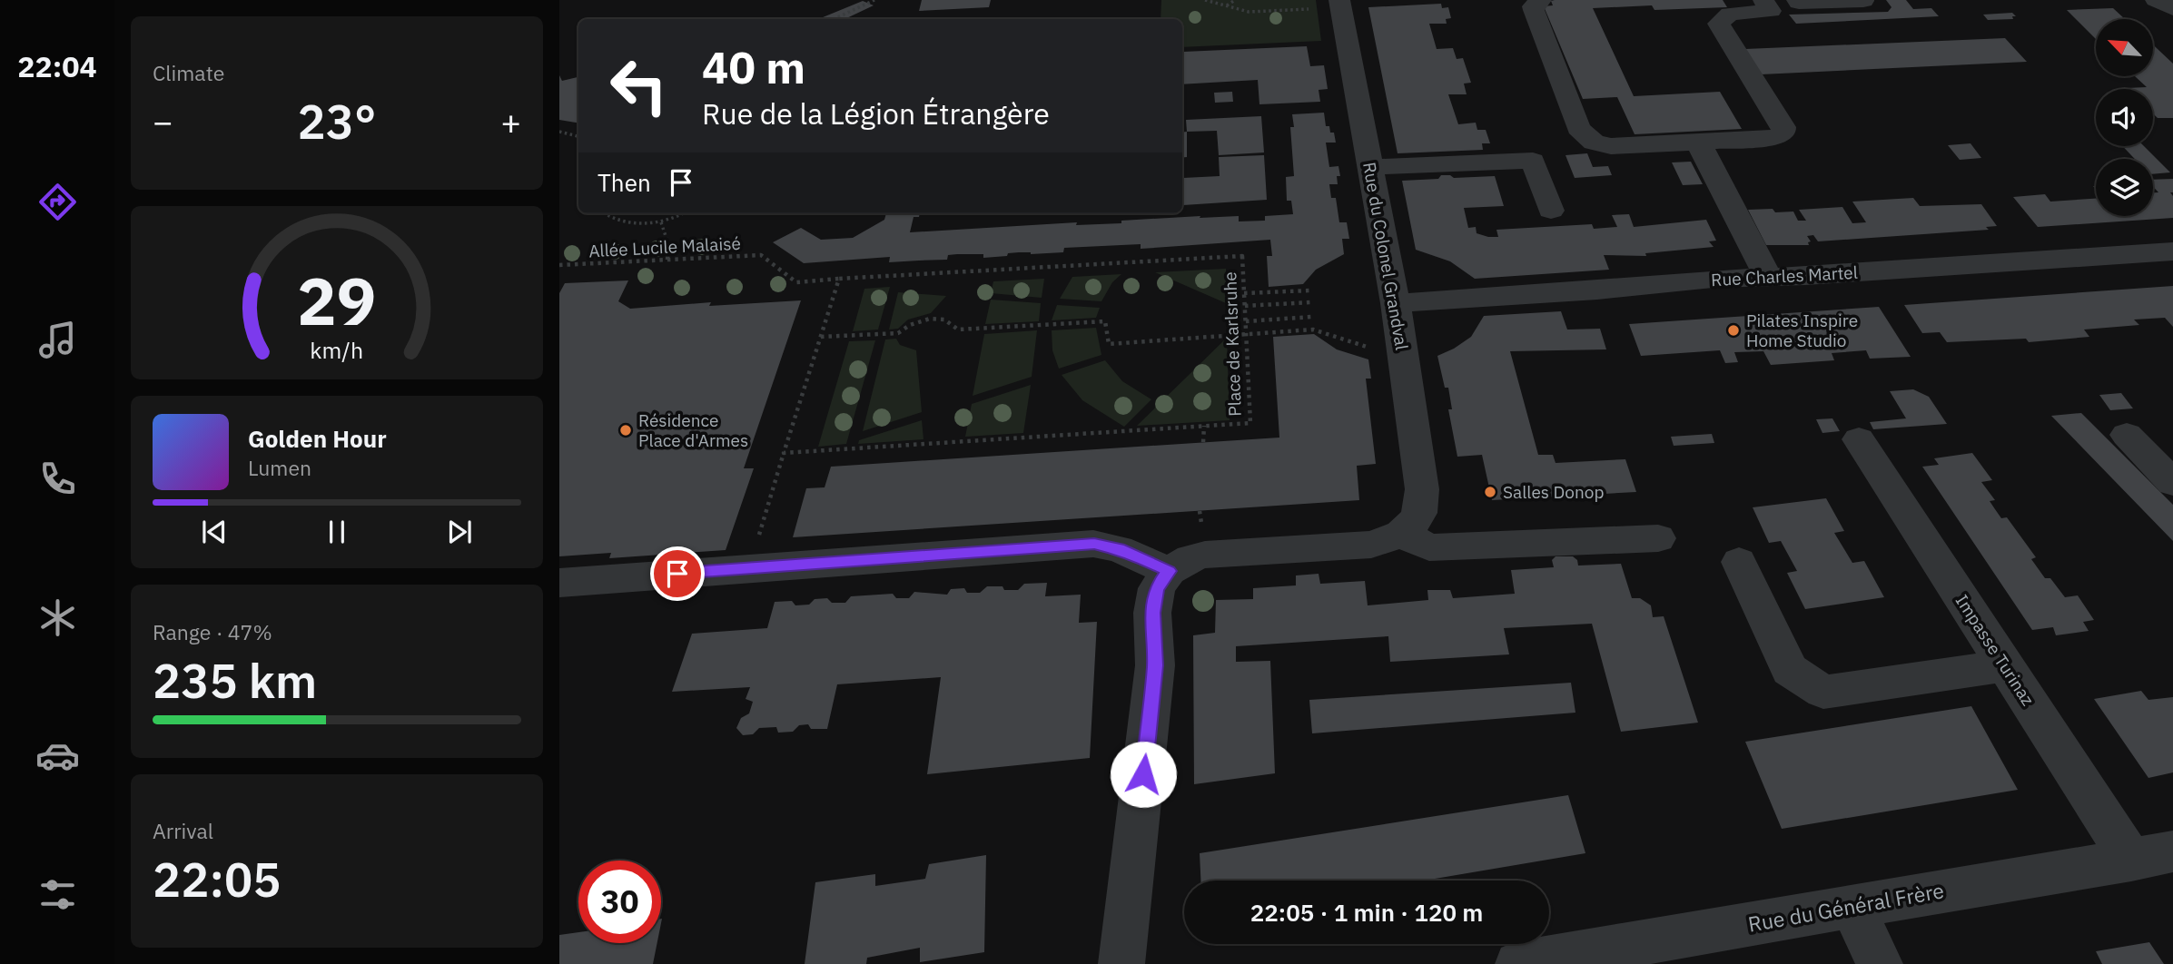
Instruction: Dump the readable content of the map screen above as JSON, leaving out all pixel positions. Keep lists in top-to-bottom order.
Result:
{
  "streets": {
    "street": [
      "Rue du Colonel Grandval",
      "Rue Charles Martel",
      "Impasse Turinaz",
      "Rue du Général Frère"
    ],
    "path": ["Allée Lucile Malaisé", "Place de Karlsruhe"]
  },
  "crossings": [
    ["Allée Lucile Malaisé", "Place de Karlsruhe"],
    ["Rue du Colonel Grandval", "Rue Charles Martel"],
    ["Impasse Turinaz", "Rue du Général Frère"]
  ],
  "places": ["Pilates Inspire Home Studio", "Résidence Place d'Armes", "Salles Donop"],
  "north": "top left",
  "page": {
    "tabs": "22:04",
    "tile": [
      "Climate",
      ["Range · 47%", "235 km"],
      ["Arrival", "22:05"]
    ],
    "turn": ["40 m", "Rue de la Légion Étrangère"],
    "heat": ["−", "23°", "+"],
    "then": "Then",
    "song": ["Golden Hour", "Lumen"],
    "limit": "30",
    "trip": "22:05 · 1 min · 120 m",
    "gauge": ["29", "km/h"]
  }
}
